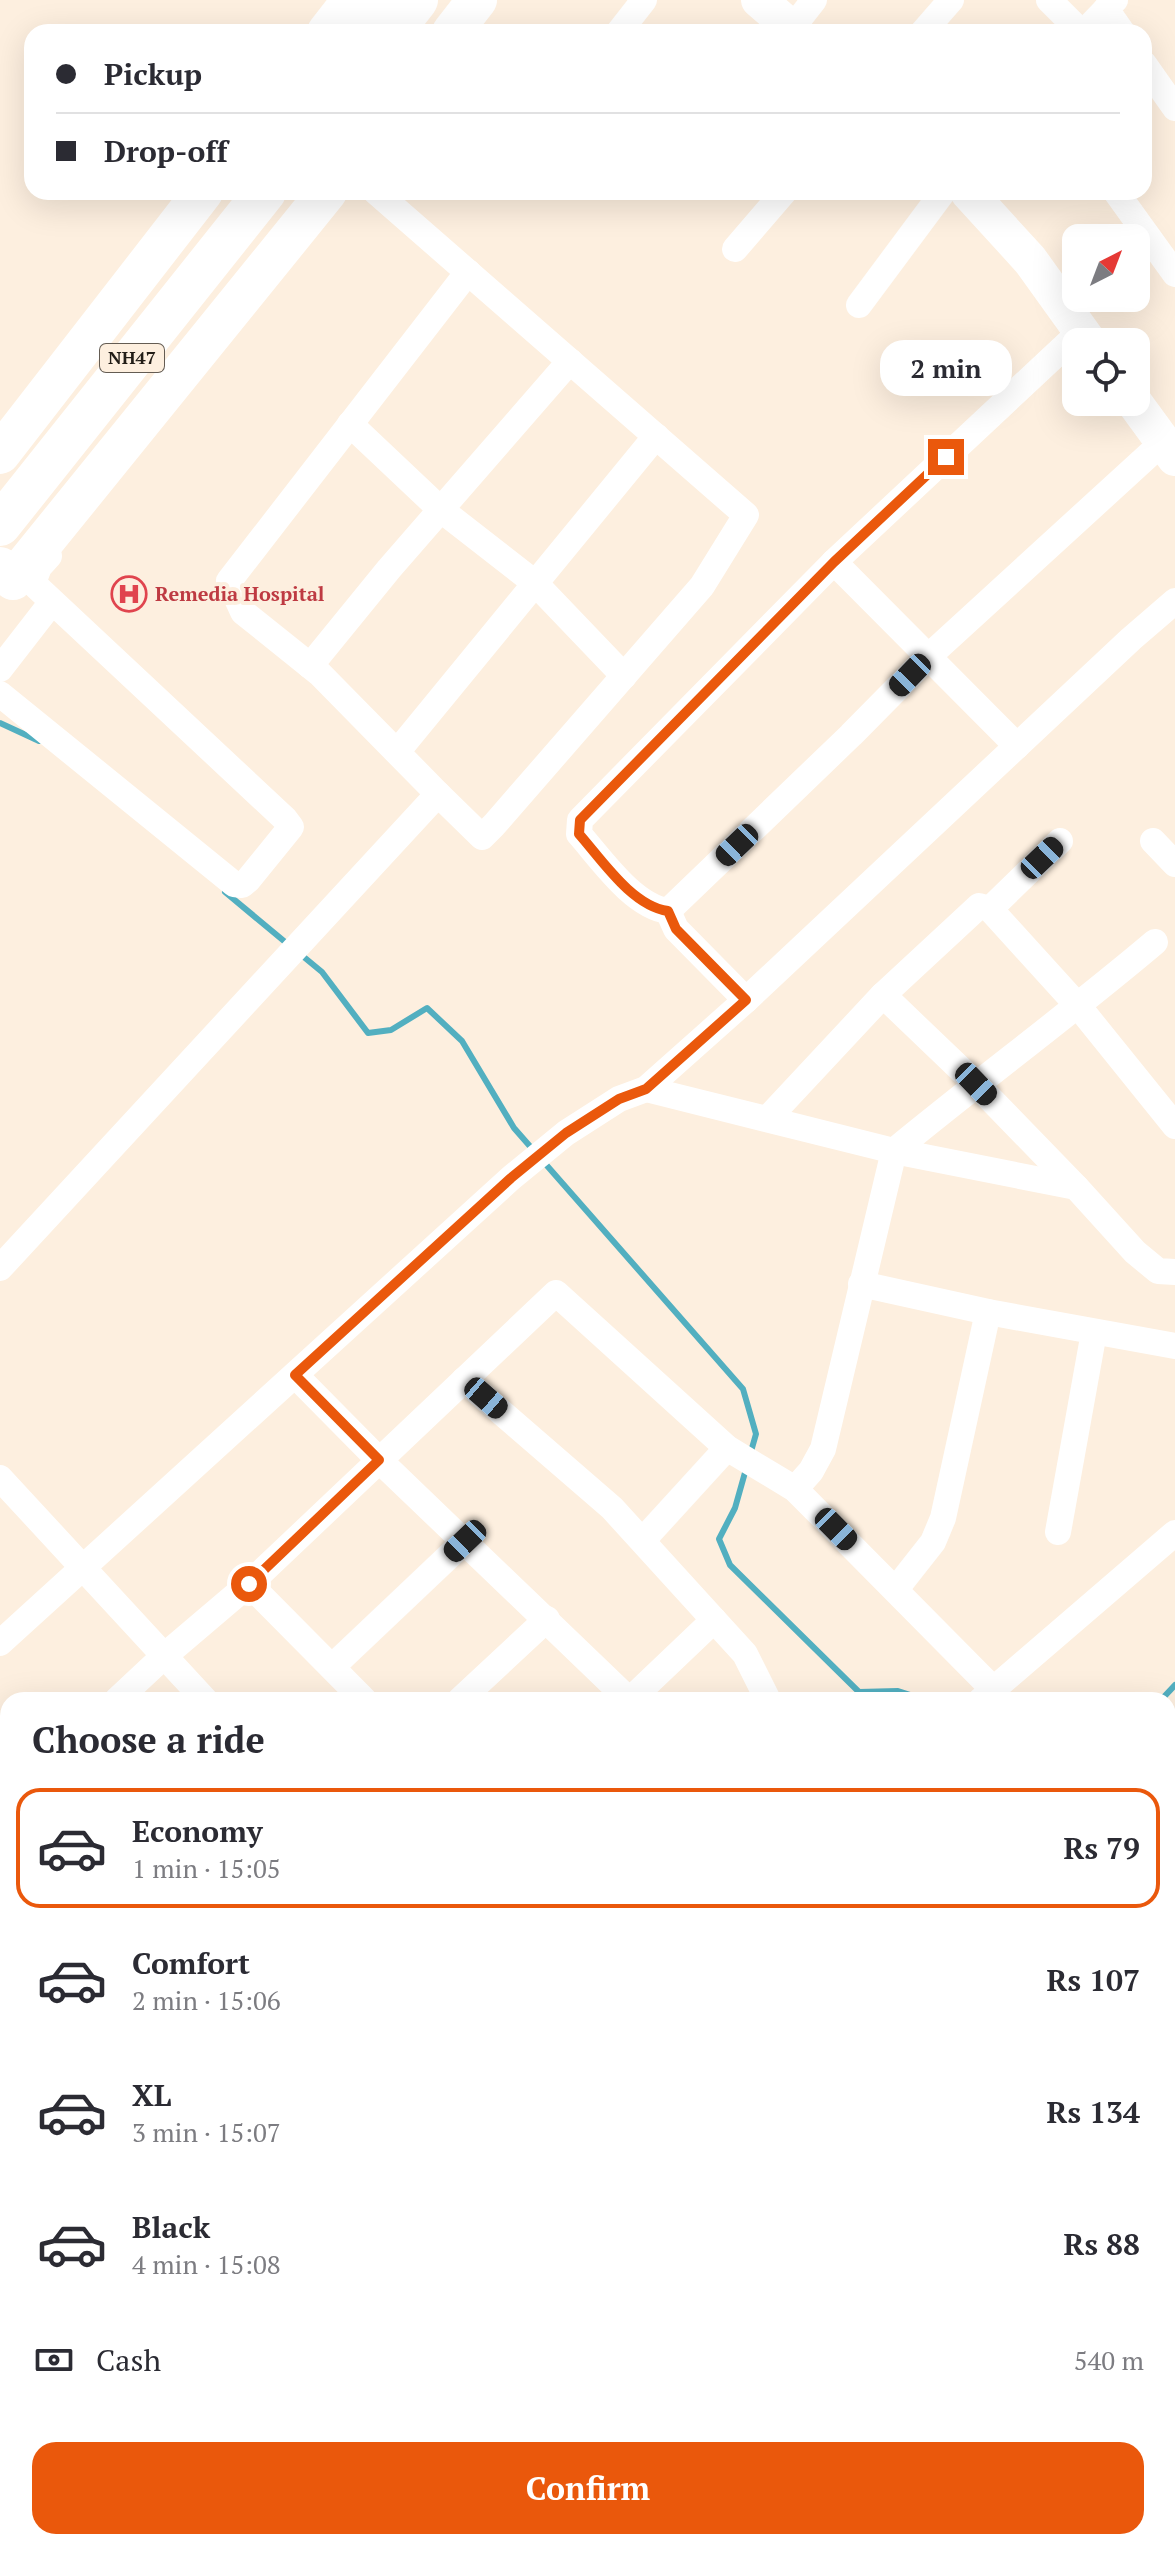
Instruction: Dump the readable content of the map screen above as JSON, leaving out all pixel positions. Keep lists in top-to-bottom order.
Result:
{
  "streets": {
    "highway": ["NH47"]
  },
  "places": {
    "hospital": ["Remedia Hospital"]
  },
  "north": "top right",
  "page": {
    "banner": ["Pickup", "Drop-off"],
    "bubble": "2 min",
    "heading": "Choose a ride",
    "list": [
      {
        "name": "Economy",
        "note": "1 min · 15:05",
        "value": "Rs 79"
      },
      {
        "name": "Comfort",
        "note": "2 min · 15:06",
        "value": "Rs 107"
      },
      {
        "name": "XL",
        "note": "3 min · 15:07",
        "value": "Rs 134"
      },
      {
        "name": "Black",
        "note": "4 min · 15:08",
        "value": "Rs 88"
      }
    ],
    "pay": ["Cash", "540 m"],
    "buttons": "Confirm"
  }
}
